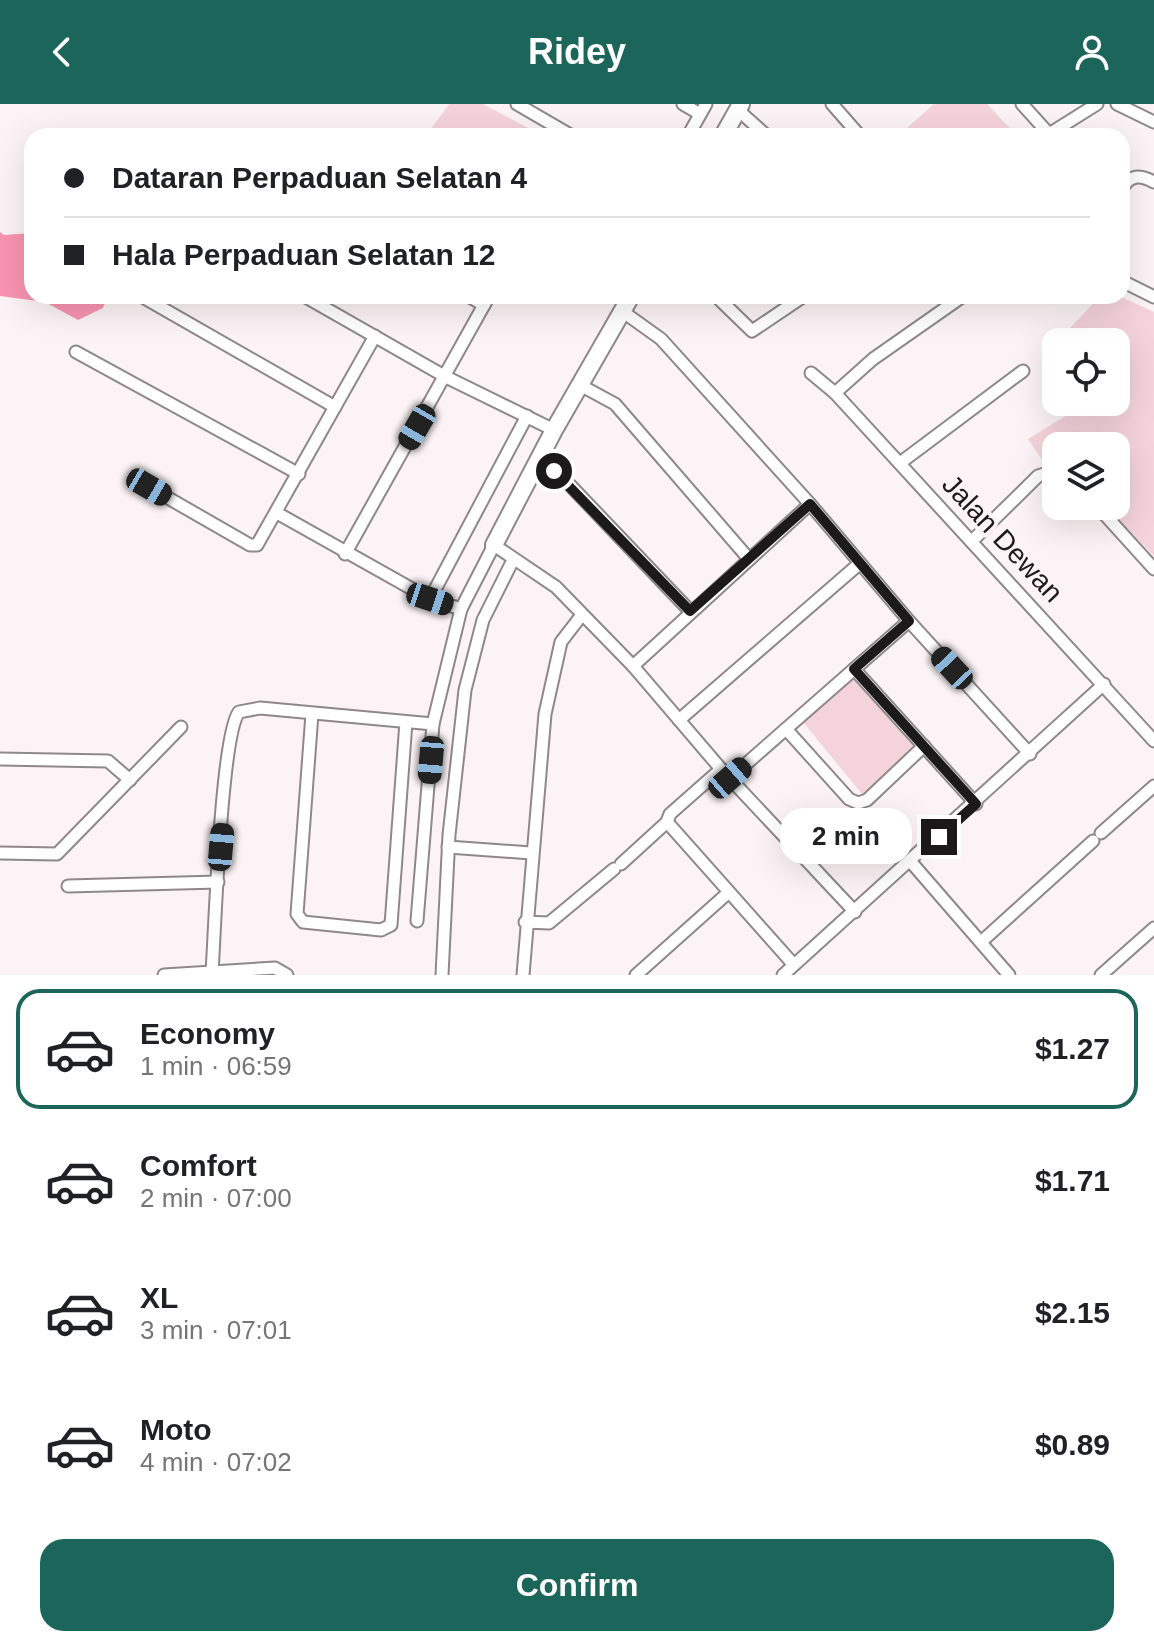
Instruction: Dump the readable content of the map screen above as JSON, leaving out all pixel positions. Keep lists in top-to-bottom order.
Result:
{
  "streets": {
    "street": ["Jalan Dewan"]
  },
  "page": {
    "header": "Ridey",
    "banner": ["Dataran Perpaduan Selatan 4", "Hala Perpaduan Selatan 12"],
    "bubble": "2 min",
    "list": [
      {
        "name": "Economy",
        "note": "1 min · 06:59",
        "value": "$1.27"
      },
      {
        "name": "Comfort",
        "note": "2 min · 07:00",
        "value": "$1.71"
      },
      {
        "name": "XL",
        "note": "3 min · 07:01",
        "value": "$2.15"
      },
      {
        "name": "Moto",
        "note": "4 min · 07:02",
        "value": "$0.89"
      }
    ],
    "buttons": "Confirm"
  }
}
